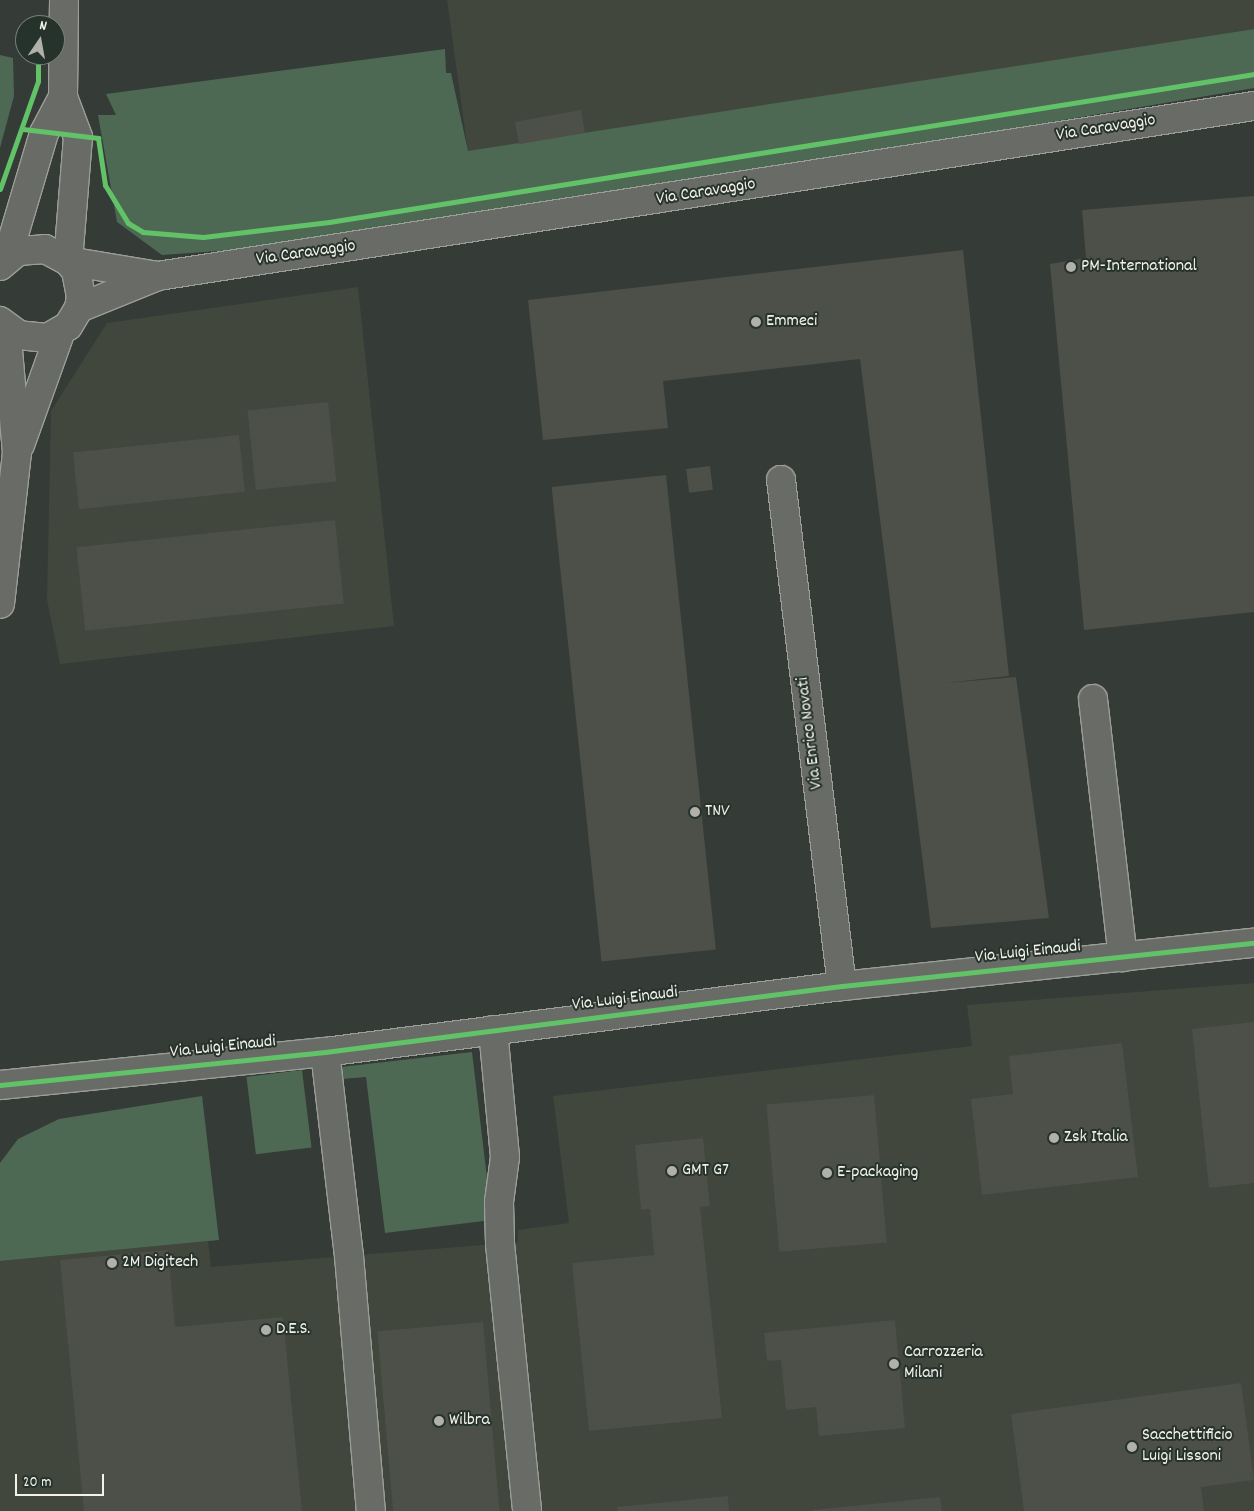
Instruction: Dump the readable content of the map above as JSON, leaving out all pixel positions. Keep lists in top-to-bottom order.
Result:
{
  "streets": {
    "street": ["Via Caravaggio", "Via Enrico Novati", "Via Luigi Einaudi"]
  },
  "crossings": [
    ["Via Enrico Novati", "Via Luigi Einaudi"]
  ],
  "places": [
    "PM-International",
    "Emmeci",
    "TNV",
    "Zsk Italia",
    "GMT G7",
    "E-packaging",
    "2M Digitech",
    "D.E.S.",
    "Carrozzeria Milani",
    "Wilbra",
    "Sacchettificio Luigi Lissoni"
  ],
  "scale_bar": "20 m",
  "north": "top"
}
